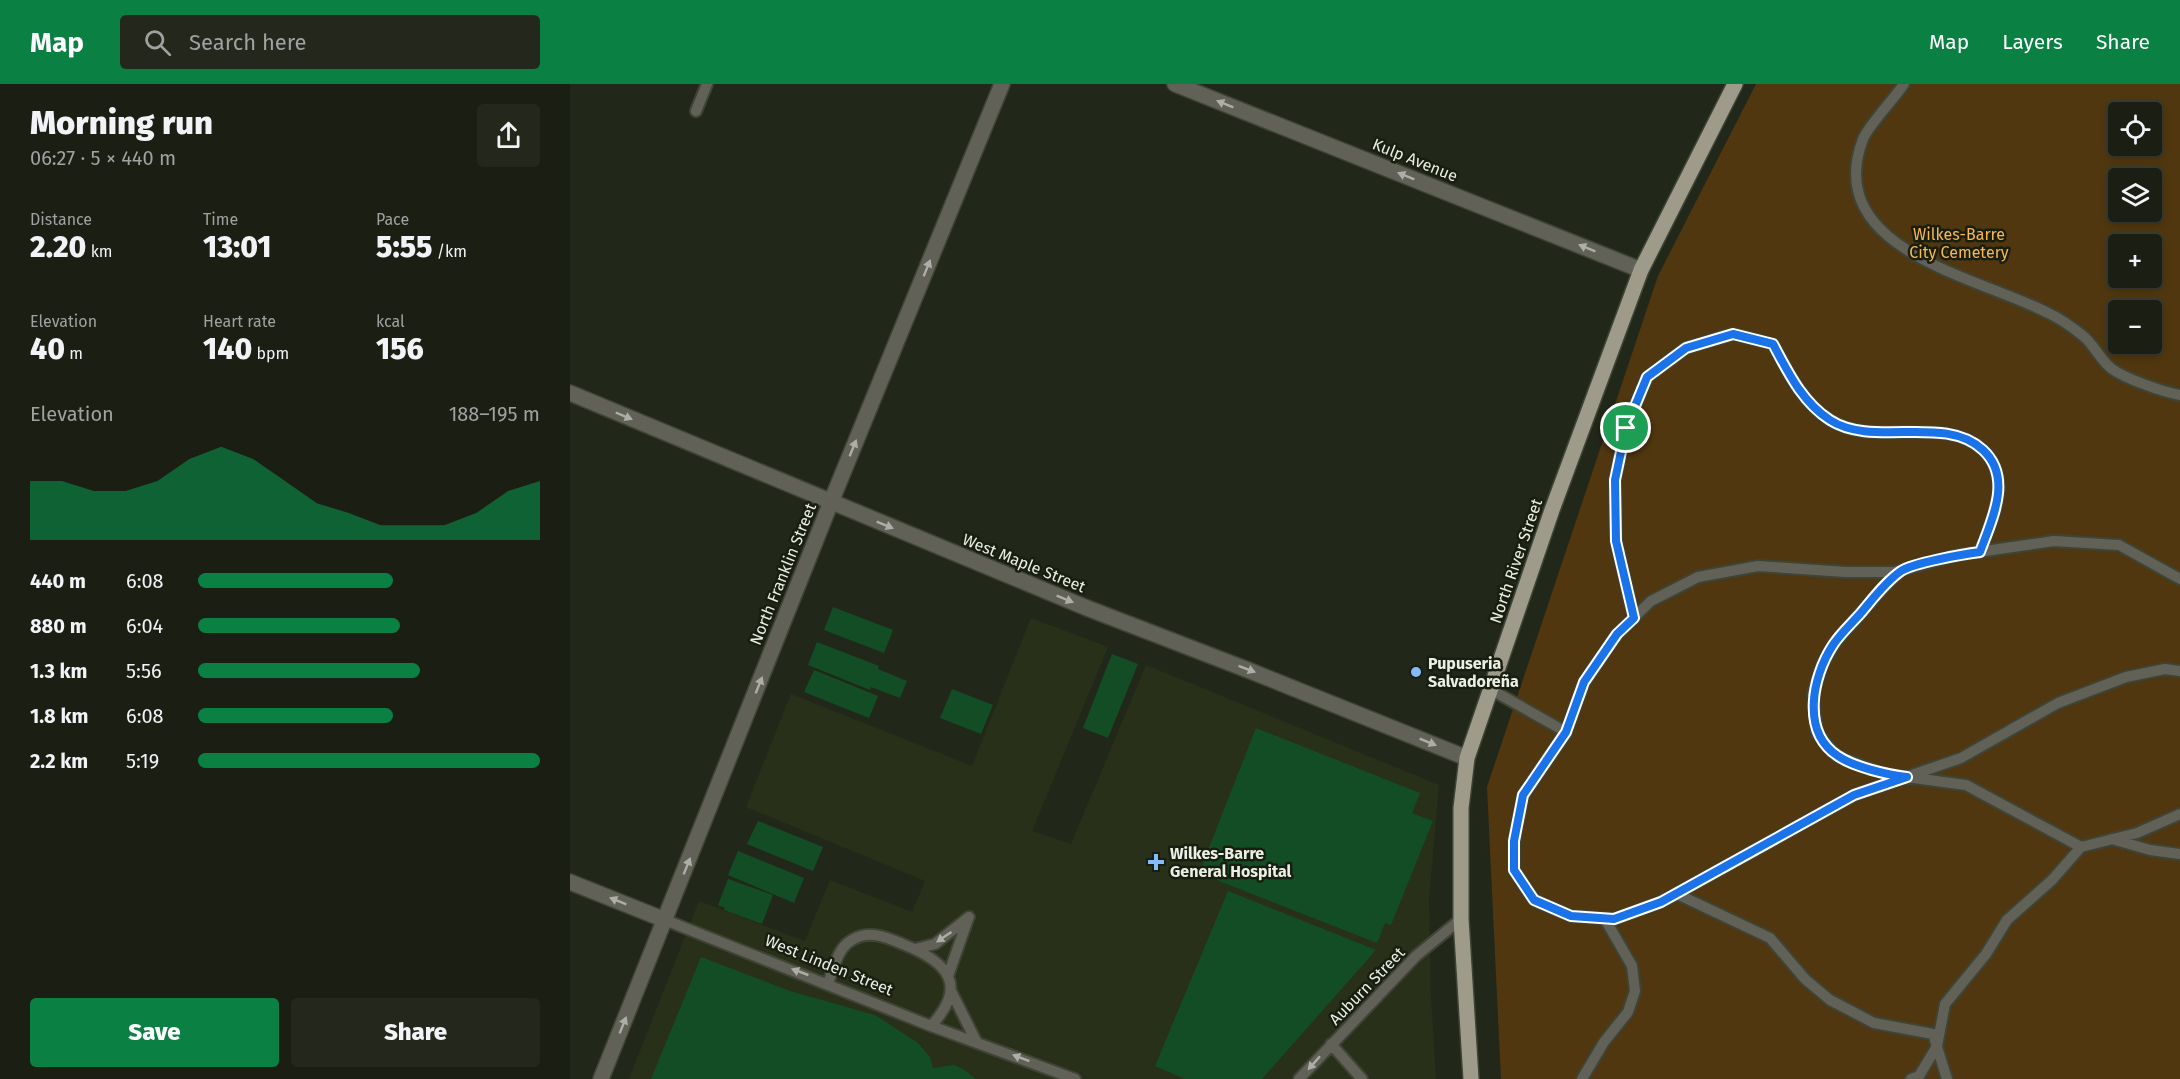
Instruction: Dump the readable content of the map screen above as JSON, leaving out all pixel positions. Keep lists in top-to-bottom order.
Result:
{
  "streets": {
    "main road": ["North River Street"],
    "street": [
      "Kulp Avenue",
      "West Maple Street",
      "North Franklin Street",
      "West Linden Street"
    ],
    "lane": ["Auburn Street"]
  },
  "crossings": [
    ["Kulp Avenue", "North River Street"],
    ["North River Street", "West Maple Street"],
    ["North River Street", "Auburn Street"],
    ["West Maple Street", "North Franklin Street"],
    ["North Franklin Street", "West Linden Street"]
  ],
  "one_way": [
    "Kulp Avenue",
    "West Maple Street",
    "North Franklin Street",
    "West Linden Street"
  ],
  "parks": ["Wilkes-Barre City Cemetery"],
  "places": {
    "other": ["Pupuseria Salvadoreña"],
    "health": ["Wilkes-Barre General Hospital"]
  },
  "page": {
    "header": "Map",
    "search": "Search here",
    "nav": ["Map", "Layers", "Share"],
    "heading": ["Morning run", "06:27 · 5 × 440 m"],
    "map_buttons": ["+", "−"],
    "stats": [
      ["Distance", "2.20 km"],
      ["Time", "13:01"],
      ["Pace", "5:55 /km"],
      ["Elevation", "40 m"],
      ["Heart rate", "140 bpm"],
      ["kcal", "156"]
    ],
    "chart": ["Elevation", "188–195 m"],
    "list": [
      {
        "name": "440 m",
        "note": "6:08"
      },
      {
        "name": "880 m",
        "note": "6:04"
      },
      {
        "name": "1.3 km",
        "note": "5:56"
      },
      {
        "name": "1.8 km",
        "note": "6:08"
      },
      {
        "name": "2.2 km",
        "note": "5:19"
      }
    ],
    "buttons": ["Save", "Share"]
  }
}
